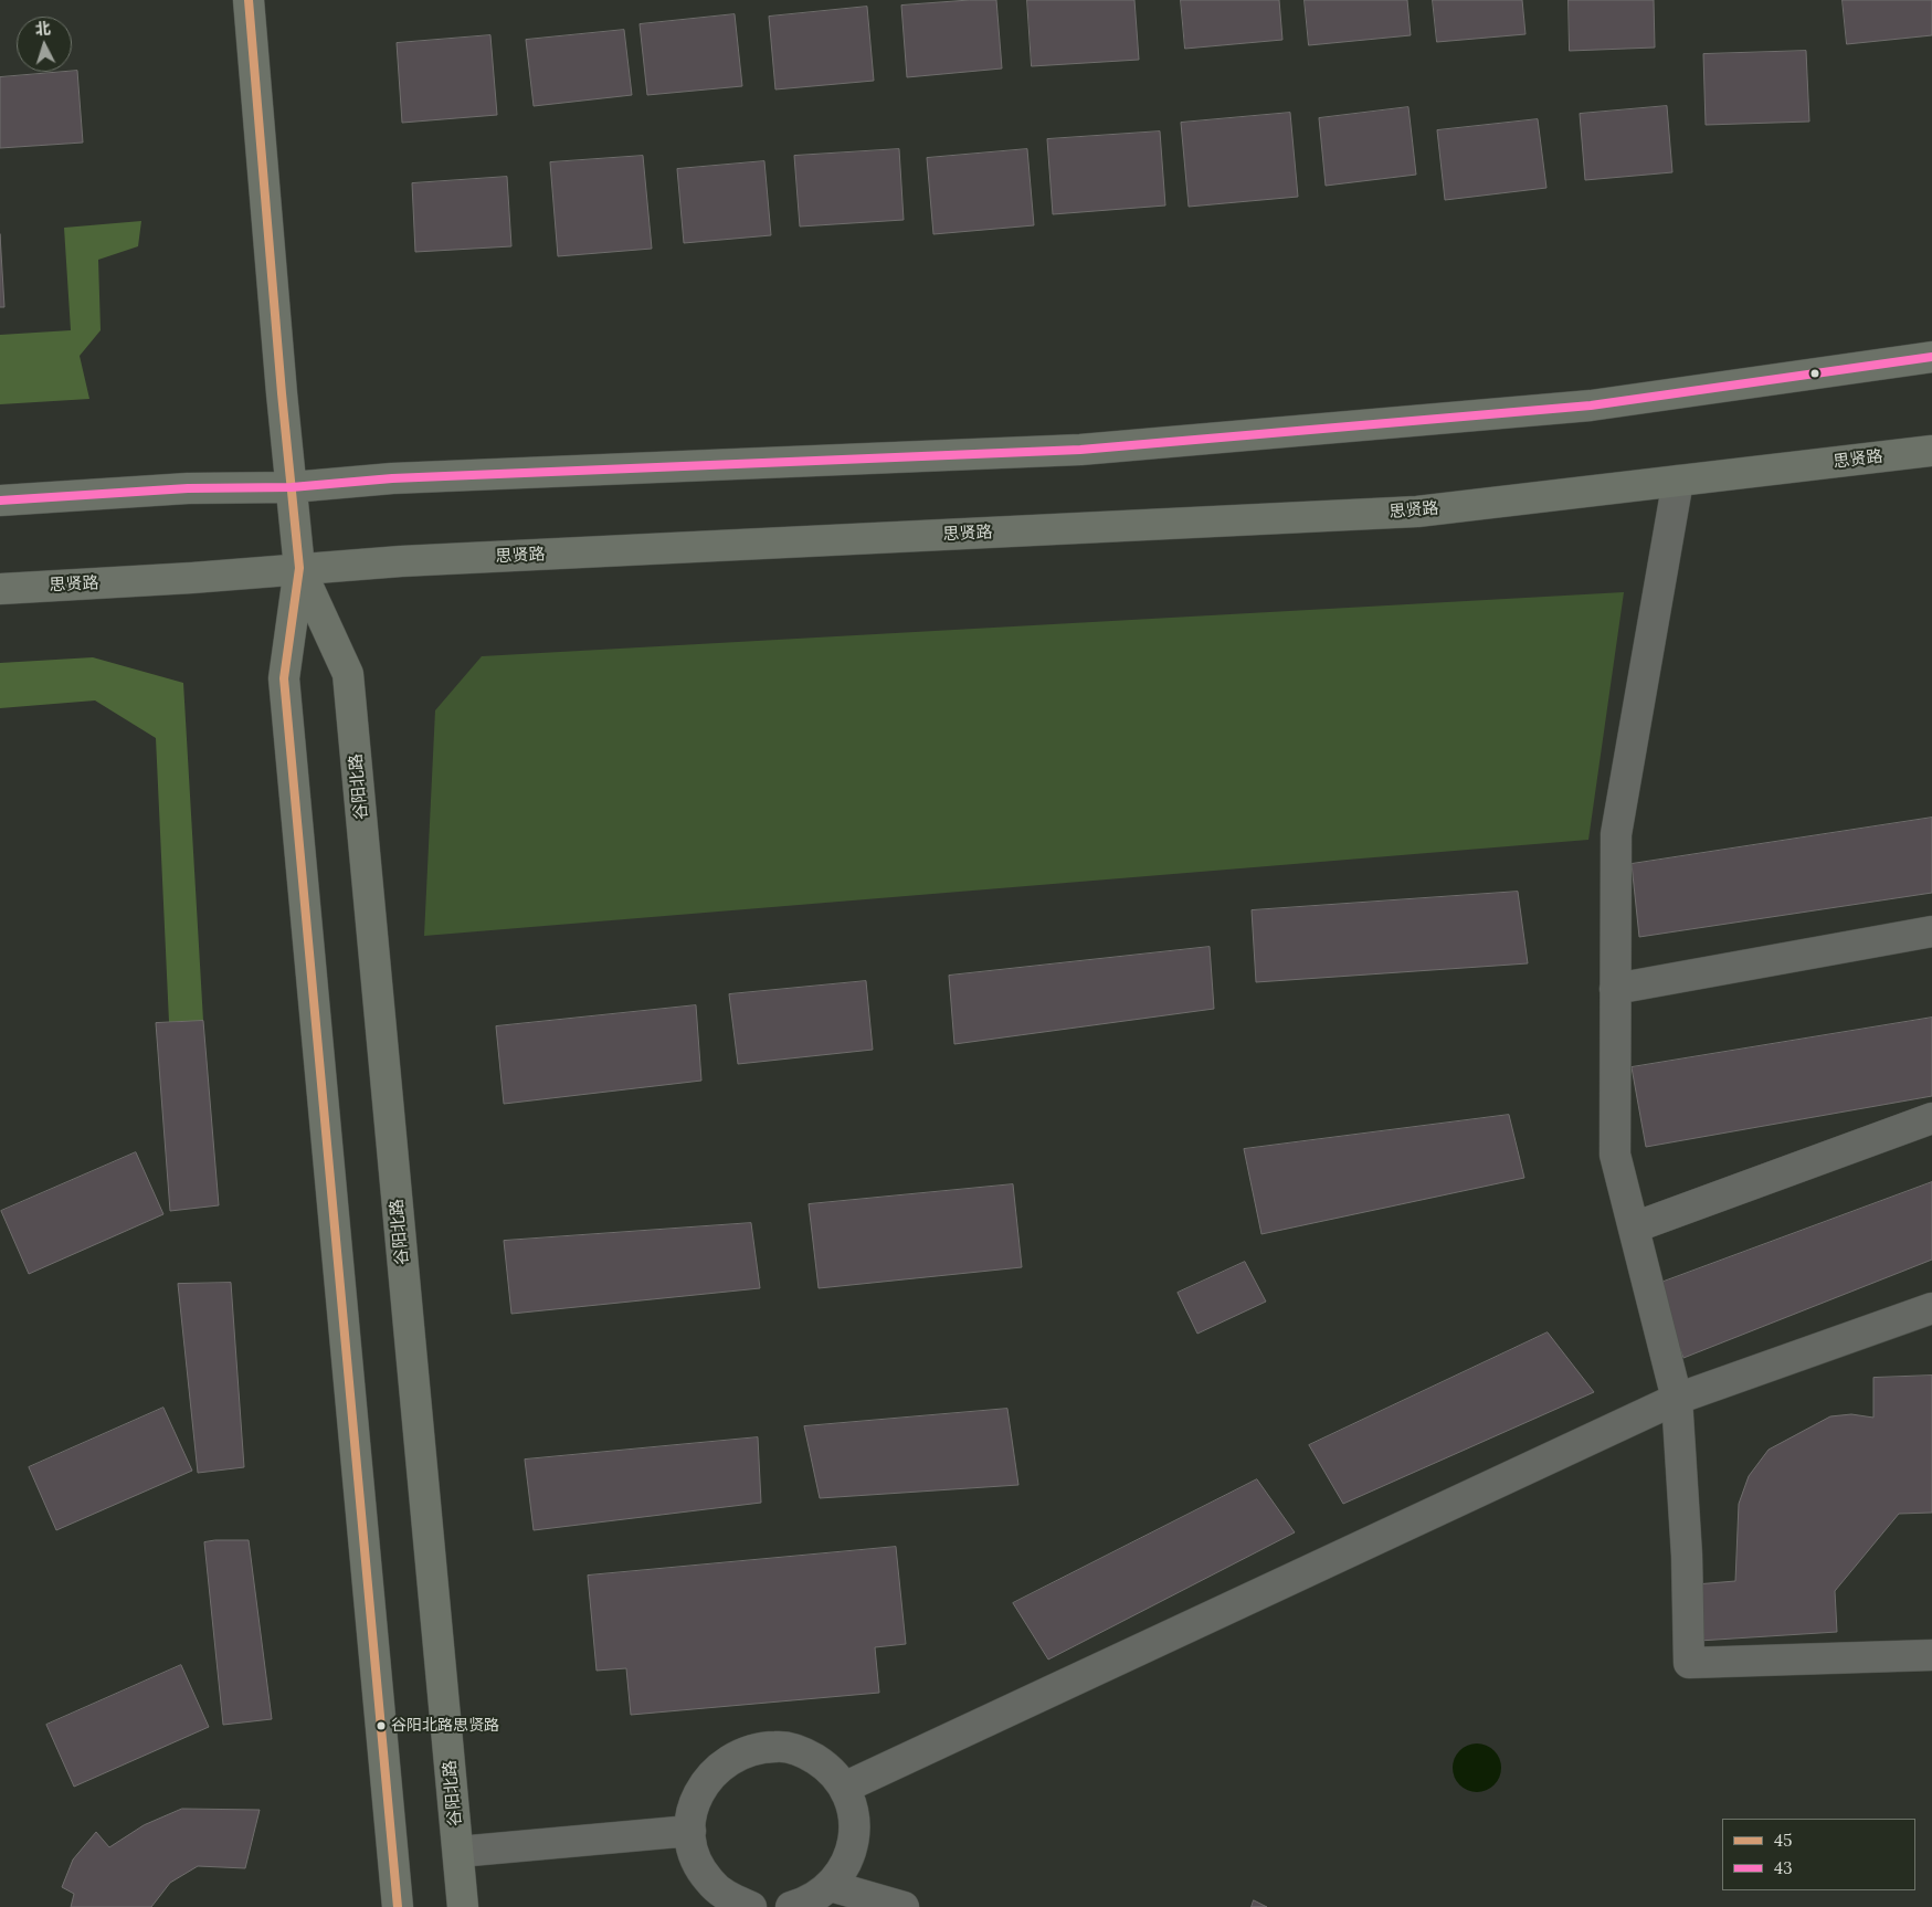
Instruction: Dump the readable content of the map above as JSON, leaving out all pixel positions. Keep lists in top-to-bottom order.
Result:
{
  "streets": {
    "main road": ["思贤路", "谷阳北路"]
  },
  "crossings": [
    ["思贤路", "谷阳北路"]
  ],
  "places": ["谷阳北路思贤路"],
  "lines": ["transit line 45", "transit line 43"],
  "legend": ["45", "43"],
  "north": "top"
}
